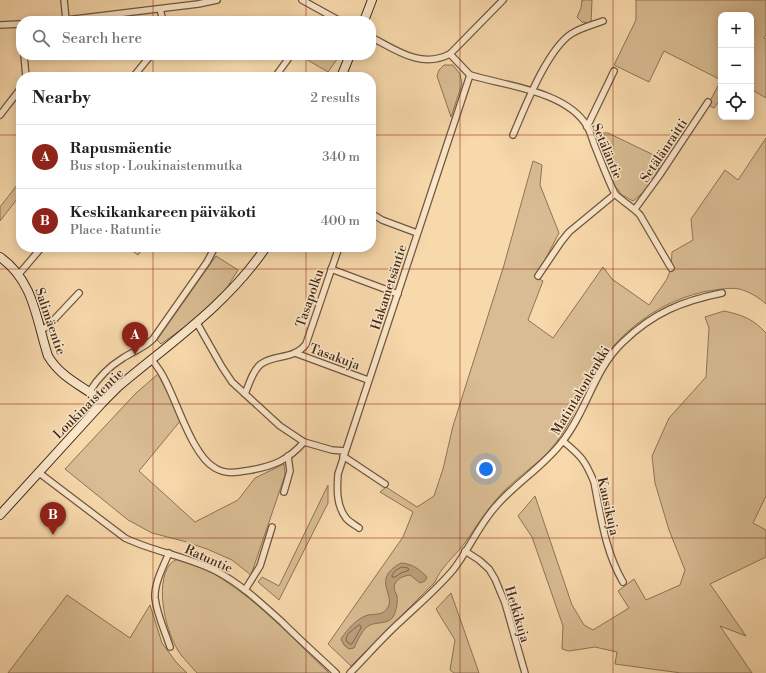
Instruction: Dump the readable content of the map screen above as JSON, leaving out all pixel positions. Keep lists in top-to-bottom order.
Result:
{
  "streets": {
    "street": [
      "Setälänraitti",
      "Setäläntie",
      "Hakametsäntie",
      "Tasapolku",
      "Salimäentie",
      "Tasakuja",
      "Matintalonlenkki",
      "Loukinaistentie",
      "Kausikuja",
      "Ratuntie",
      "Hetkikuja"
    ]
  },
  "crossings": [
    ["Setälänraitti", "Setäläntie"],
    ["Setäläntie", "Hakametsäntie"],
    ["Hakametsäntie", "Tasakuja"],
    ["Tasapolku", "Tasakuja"],
    ["Salimäentie", "Loukinaistentie"],
    ["Matintalonlenkki", "Kausikuja"],
    ["Matintalonlenkki", "Hetkikuja"],
    ["Loukinaistentie", "Ratuntie"]
  ],
  "page": {
    "map_buttons": ["+", "−"],
    "search": "Search here",
    "heading": ["Nearby", "2 results"],
    "list": [
      {
        "mark": "A",
        "name": "Rapusmäentie",
        "note": "Bus stop · Loukinaistenmutka",
        "value": "340 m"
      },
      {
        "mark": "B",
        "name": "Keskikankareen päiväkoti",
        "note": "Place · Ratuntie",
        "value": "400 m"
      }
    ],
    "pins": ["A", "B"]
  }
}
